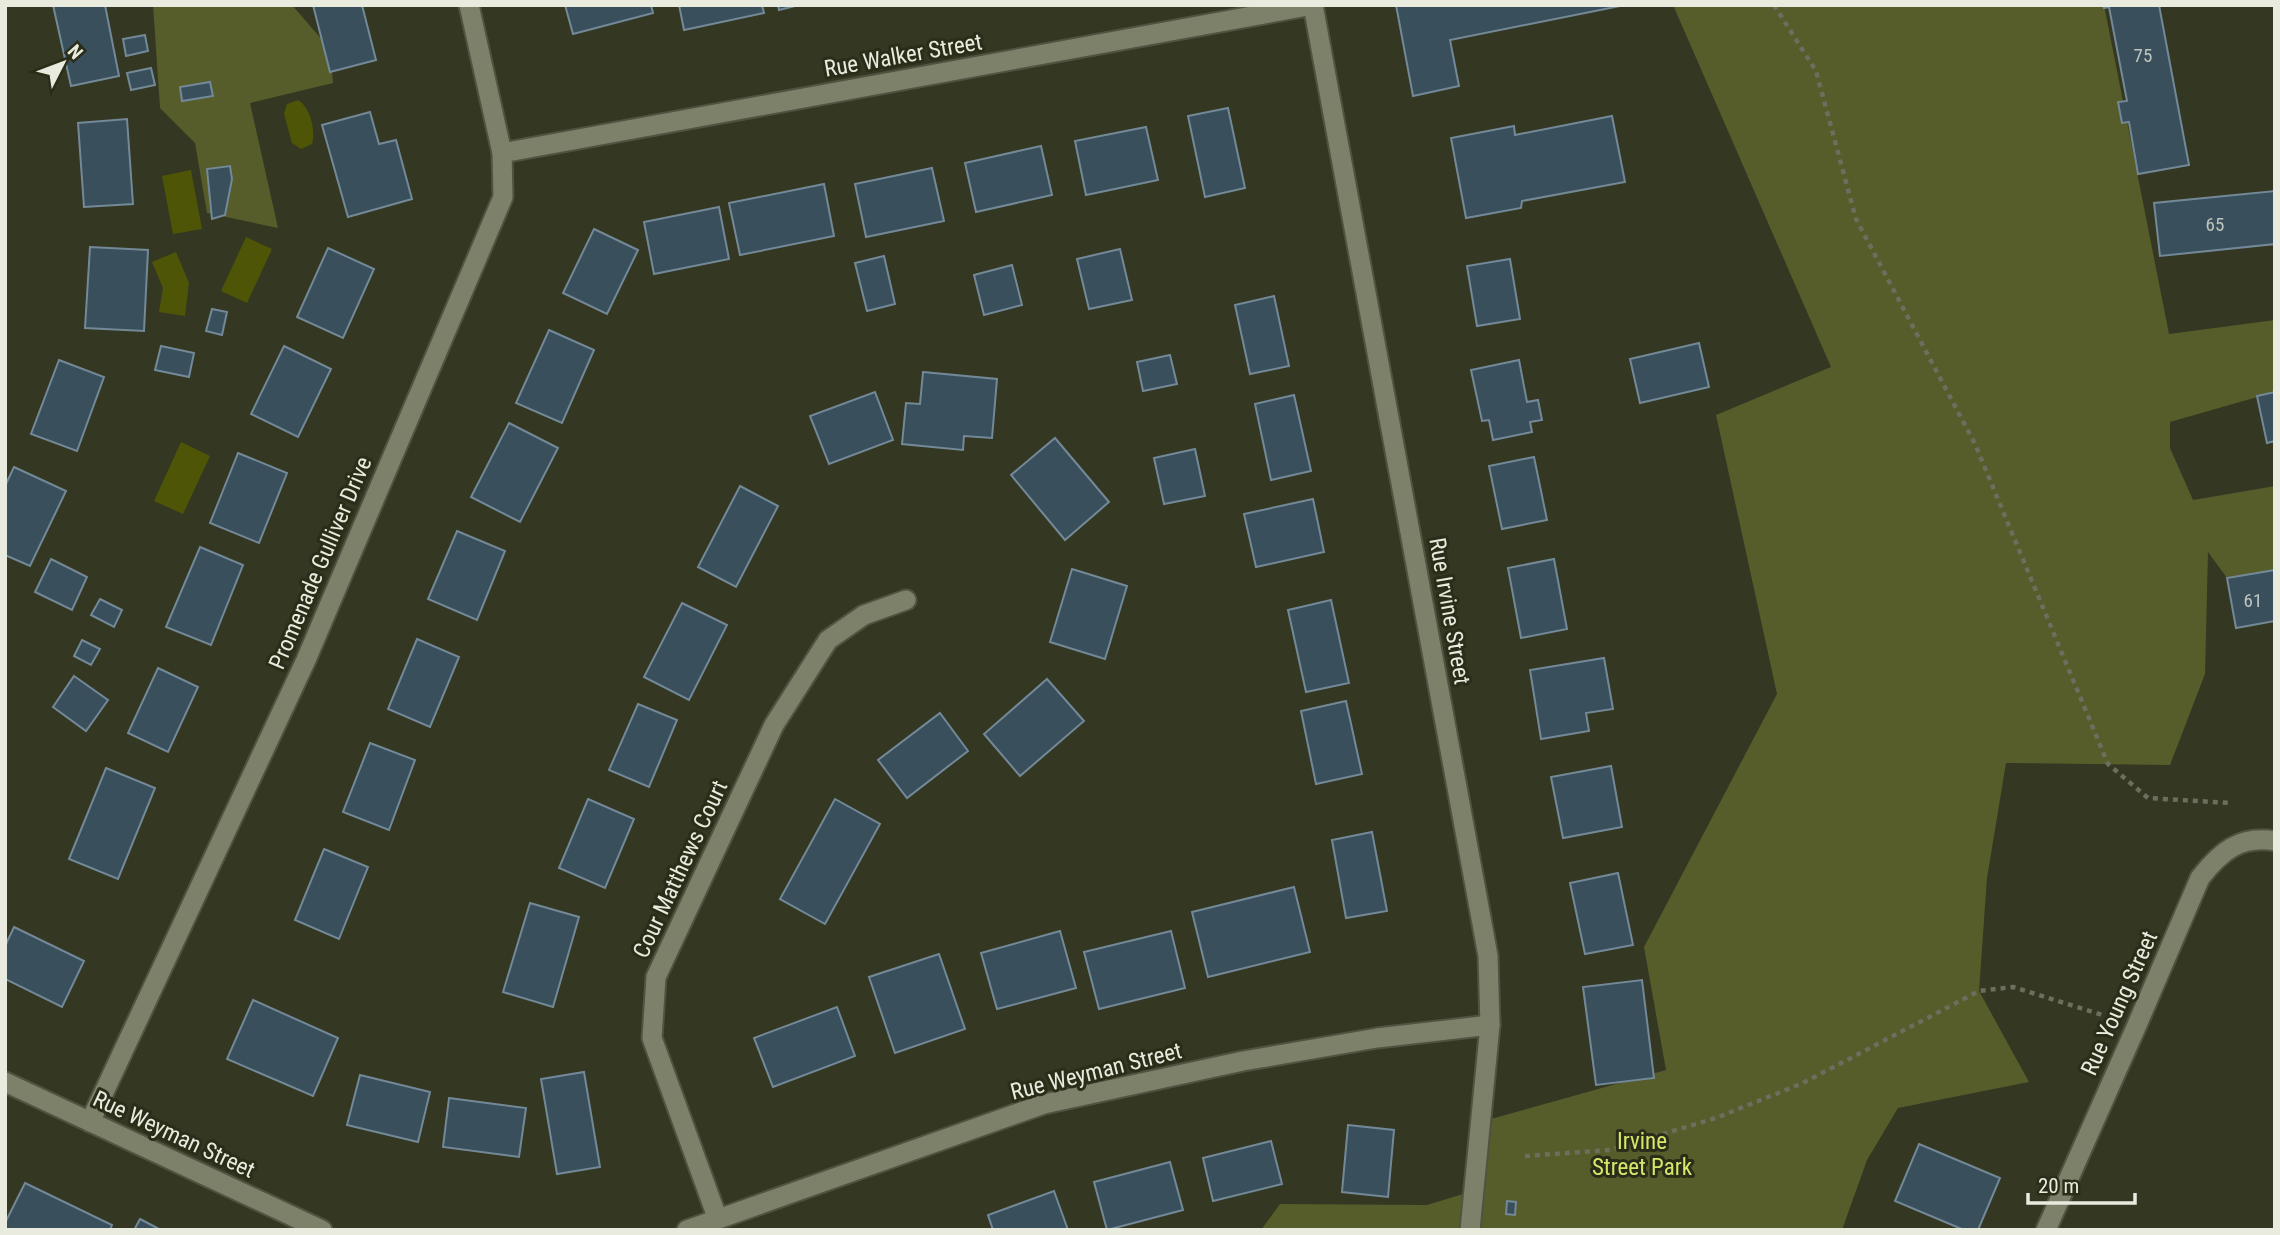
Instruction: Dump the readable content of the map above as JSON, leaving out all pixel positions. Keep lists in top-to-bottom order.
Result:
{
  "streets": {
    "street": [
      "Rue Walker Street",
      "Promenade Gulliver Drive",
      "Rue Irvine Street",
      "Cour Matthews Court",
      "Rue Young Street",
      "Rue Weyman Street"
    ]
  },
  "crossings": [
    ["Rue Walker Street", "Promenade Gulliver Drive"],
    ["Rue Walker Street", "Rue Irvine Street"],
    ["Promenade Gulliver Drive", "Rue Weyman Street"],
    ["Rue Irvine Street", "Rue Weyman Street"],
    ["Cour Matthews Court", "Rue Weyman Street"]
  ],
  "parks": ["Irvine Street Park"],
  "house_numbers": ["75", "65", "61"],
  "scale_bar": "20 m",
  "north": "top right"
}
